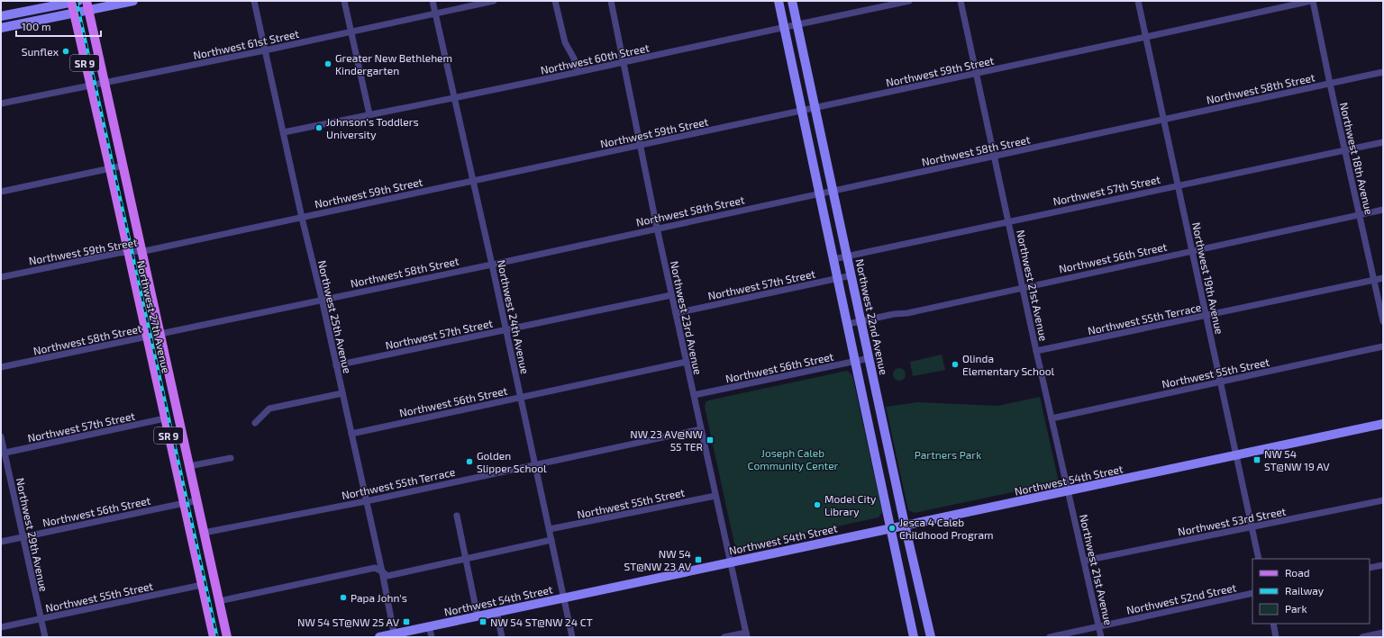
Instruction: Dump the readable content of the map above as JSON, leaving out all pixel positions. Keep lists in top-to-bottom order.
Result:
{
  "streets": {
    "main road": [
      "SR 9",
      "Northwest 27th Avenue",
      "Northwest 22nd Avenue",
      "Northwest 54th Street"
    ],
    "street": [
      "Northwest 61st Street",
      "Northwest 60th Street",
      "Northwest 59th Street",
      "Northwest 58th Street",
      "Northwest 18th Avenue",
      "Northwest 57th Street",
      "Northwest 56th Street",
      "Northwest 19th Avenue",
      "Northwest 21st Avenue",
      "Northwest 25th Avenue",
      "Northwest 24th Avenue",
      "Northwest 23rd Avenue",
      "Northwest 55th Terrace",
      "Northwest 55th Street",
      "Northwest 53rd Street",
      "Northwest 29th Avenue",
      "Northwest 52nd Street"
    ]
  },
  "crossings": [
    ["Northwest 61st Street", "Northwest 27th Avenue"],
    ["Northwest 61st Street", "Northwest 25th Avenue"],
    ["Northwest 61st Street", "Northwest 24th Avenue"],
    ["Northwest 60th Street", "Northwest 25th Avenue"],
    ["Northwest 60th Street", "Northwest 24th Avenue"],
    ["Northwest 60th Street", "Northwest 22nd Avenue"],
    ["Northwest 60th Street", "Northwest 23rd Avenue"],
    ["Northwest 59th Street", "Northwest 18th Avenue"],
    ["Northwest 59th Street", "Northwest 19th Avenue"],
    ["Northwest 59th Street", "Northwest 21st Avenue"],
    ["Northwest 59th Street", "Northwest 27th Avenue"],
    ["Northwest 59th Street", "Northwest 25th Avenue"],
    ["Northwest 59th Street", "Northwest 24th Avenue"],
    ["Northwest 59th Street", "Northwest 22nd Avenue"],
    ["Northwest 59th Street", "Northwest 23rd Avenue"],
    ["Northwest 58th Street", "Northwest 18th Avenue"],
    ["Northwest 58th Street", "Northwest 19th Avenue"],
    ["Northwest 58th Street", "Northwest 21st Avenue"],
    ["Northwest 58th Street", "Northwest 27th Avenue"],
    ["Northwest 58th Street", "Northwest 25th Avenue"],
    ["Northwest 58th Street", "Northwest 24th Avenue"],
    ["Northwest 58th Street", "Northwest 22nd Avenue"],
    ["Northwest 58th Street", "Northwest 23rd Avenue"],
    ["Northwest 18th Avenue", "Northwest 57th Street"],
    ["Northwest 18th Avenue", "Northwest 56th Street"],
    ["Northwest 18th Avenue", "Northwest 55th Terrace"],
    ["Northwest 57th Street", "Northwest 19th Avenue"],
    ["Northwest 57th Street", "Northwest 21st Avenue"],
    ["Northwest 57th Street", "Northwest 27th Avenue"],
    ["Northwest 57th Street", "Northwest 25th Avenue"],
    ["Northwest 57th Street", "Northwest 24th Avenue"],
    ["Northwest 57th Street", "Northwest 22nd Avenue"],
    ["Northwest 57th Street", "Northwest 23rd Avenue"],
    ["Northwest 57th Street", "Northwest 29th Avenue"],
    ["Northwest 56th Street", "Northwest 19th Avenue"],
    ["Northwest 56th Street", "Northwest 21st Avenue"],
    ["Northwest 56th Street", "Northwest 27th Avenue"],
    ["Northwest 56th Street", "Northwest 25th Avenue"],
    ["Northwest 56th Street", "Northwest 24th Avenue"],
    ["Northwest 56th Street", "Northwest 22nd Avenue"],
    ["Northwest 56th Street", "Northwest 23rd Avenue"],
    ["Northwest 56th Street", "Northwest 29th Avenue"],
    ["Northwest 19th Avenue", "Northwest 55th Terrace"],
    ["Northwest 19th Avenue", "Northwest 55th Street"],
    ["Northwest 19th Avenue", "Northwest 54th Street"],
    ["Northwest 19th Avenue", "Northwest 53rd Street"],
    ["Northwest 21st Avenue", "Northwest 55th Terrace"],
    ["Northwest 21st Avenue", "Northwest 55th Street"],
    ["Northwest 21st Avenue", "Northwest 54th Street"],
    ["Northwest 21st Avenue", "Northwest 53rd Street"],
    ["Northwest 21st Avenue", "Northwest 52nd Street"],
    ["Northwest 27th Avenue", "Northwest 55th Terrace"],
    ["Northwest 27th Avenue", "Northwest 55th Street"],
    ["Northwest 25th Avenue", "Northwest 55th Terrace"],
    ["Northwest 25th Avenue", "Northwest 54th Street"],
    ["Northwest 24th Avenue", "Northwest 55th Terrace"],
    ["Northwest 24th Avenue", "Northwest 55th Street"],
    ["Northwest 24th Avenue", "Northwest 54th Street"],
    ["Northwest 22nd Avenue", "Northwest 54th Street"],
    ["Northwest 23rd Avenue", "Northwest 55th Terrace"],
    ["Northwest 23rd Avenue", "Northwest 55th Street"],
    ["Northwest 23rd Avenue", "Northwest 54th Street"],
    ["Northwest 55th Street", "Northwest 29th Avenue"]
  ],
  "parks": ["Joseph Caleb Community Center", "Partners Park"],
  "places": {
    "other": [
      "Sunflex",
      "Greater New Bethlehem Kindergarten",
      "Johnson's Toddlers University",
      "Olinda Elementary School",
      "Golden Slipper School",
      "Model City Library",
      "Jesca 4 Caleb Childhood Program",
      "Papa John's"
    ],
    "transit": [
      "NW 23 AV@NW 55 TER",
      "NW 54 ST@NW 19 AV",
      "NW 54 ST@NW 23 AV",
      "NW 54 ST@NW 25 AV",
      "NW 54 ST@NW 24 CT"
    ]
  },
  "legend": ["Road", "Railway", "Park"],
  "scale_bar": "100 m"
}
